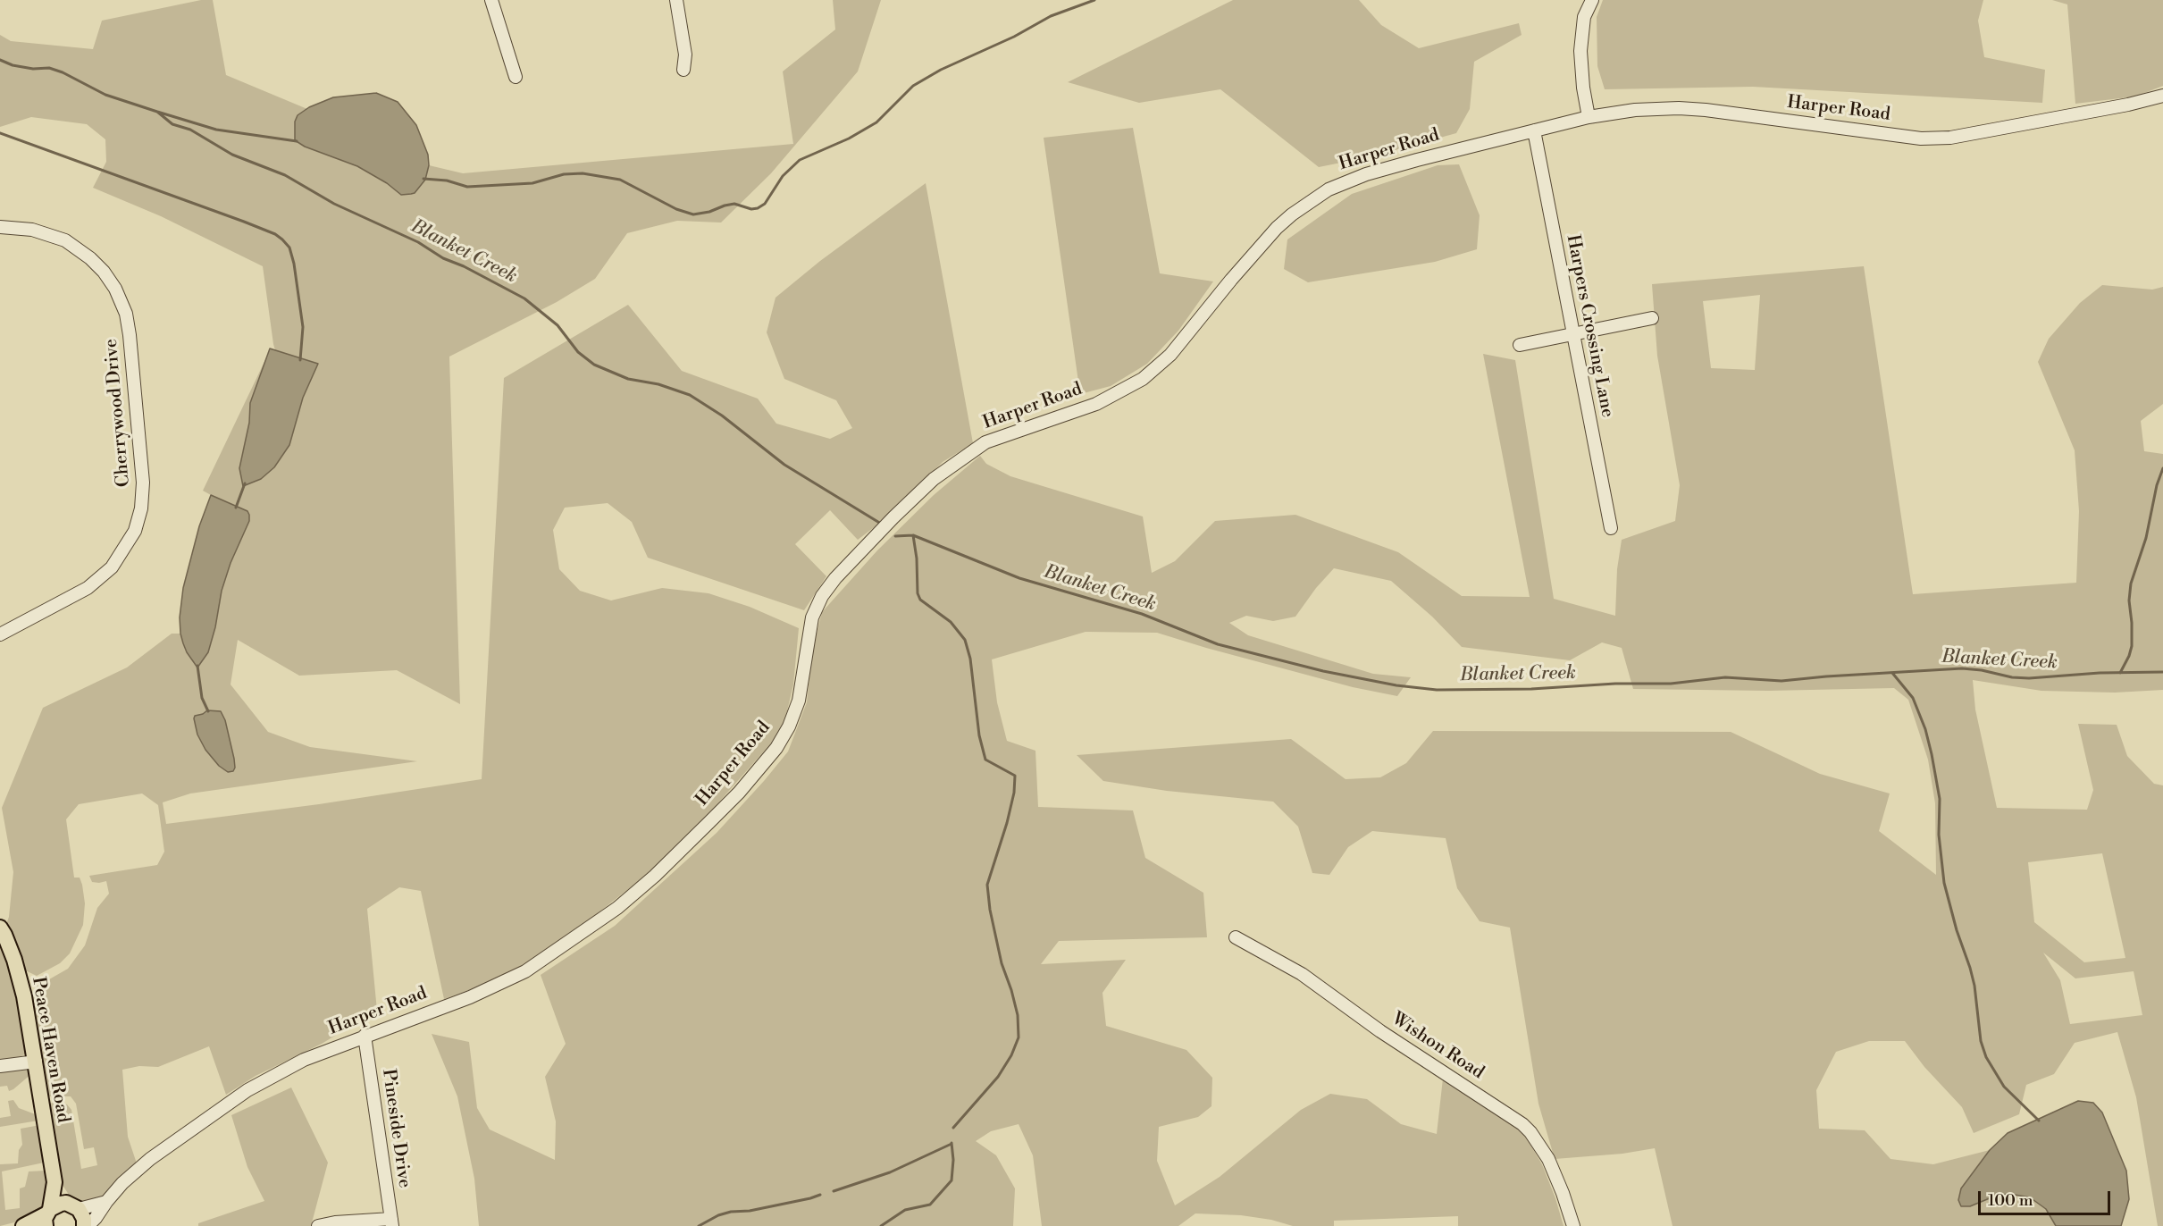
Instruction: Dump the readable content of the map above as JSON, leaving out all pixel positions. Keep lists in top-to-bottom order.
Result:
{
  "streets": {
    "main road": ["Peace Haven Road"],
    "street": [
      "Harper Road",
      "Harpers Crossing Lane",
      "Cherrywood Drive",
      "Wishon Road",
      "Pineside Drive"
    ]
  },
  "crossings": [
    ["Harper Road", "Harpers Crossing Lane"],
    ["Harper Road", "Pineside Drive"]
  ],
  "water": ["Blanket Creek"],
  "scale_bar": "100 m"
}
